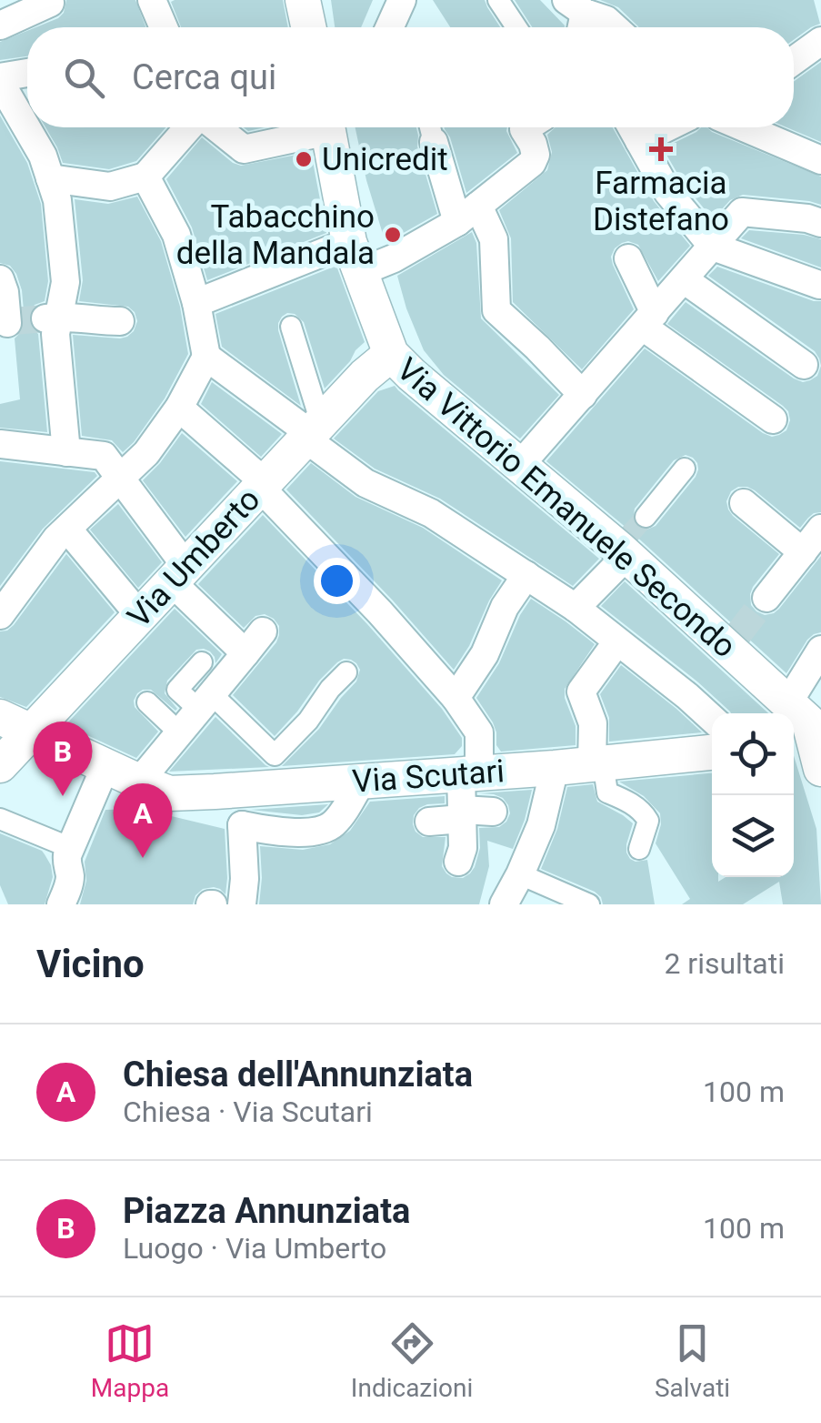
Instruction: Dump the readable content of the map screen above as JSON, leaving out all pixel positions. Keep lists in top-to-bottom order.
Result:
{
  "streets": {
    "street": ["Via Vittorio Emanuele Secondo", "Via Umberto", "Via Scutari"]
  },
  "crossings": [
    ["Via Vittorio Emanuele Secondo", "Via Umberto"],
    ["Via Umberto", "Via Scutari"]
  ],
  "places": {
    "health": ["Farmacia Distefano"],
    "other": ["Unicredit", "Tabacchino della Mandala"]
  },
  "page": {
    "search": "Cerca qui",
    "pins": ["B", "A"],
    "heading": ["Vicino", "2 risultati"],
    "list": [
      {
        "mark": "A",
        "name": "Chiesa dell'Annunziata",
        "note": "Chiesa · Via Scutari",
        "value": "100 m"
      },
      {
        "mark": "B",
        "name": "Piazza Annunziata",
        "note": "Luogo · Via Umberto",
        "value": "100 m"
      }
    ],
    "nav": ["Mappa", "Indicazioni", "Salvati"]
  }
}
